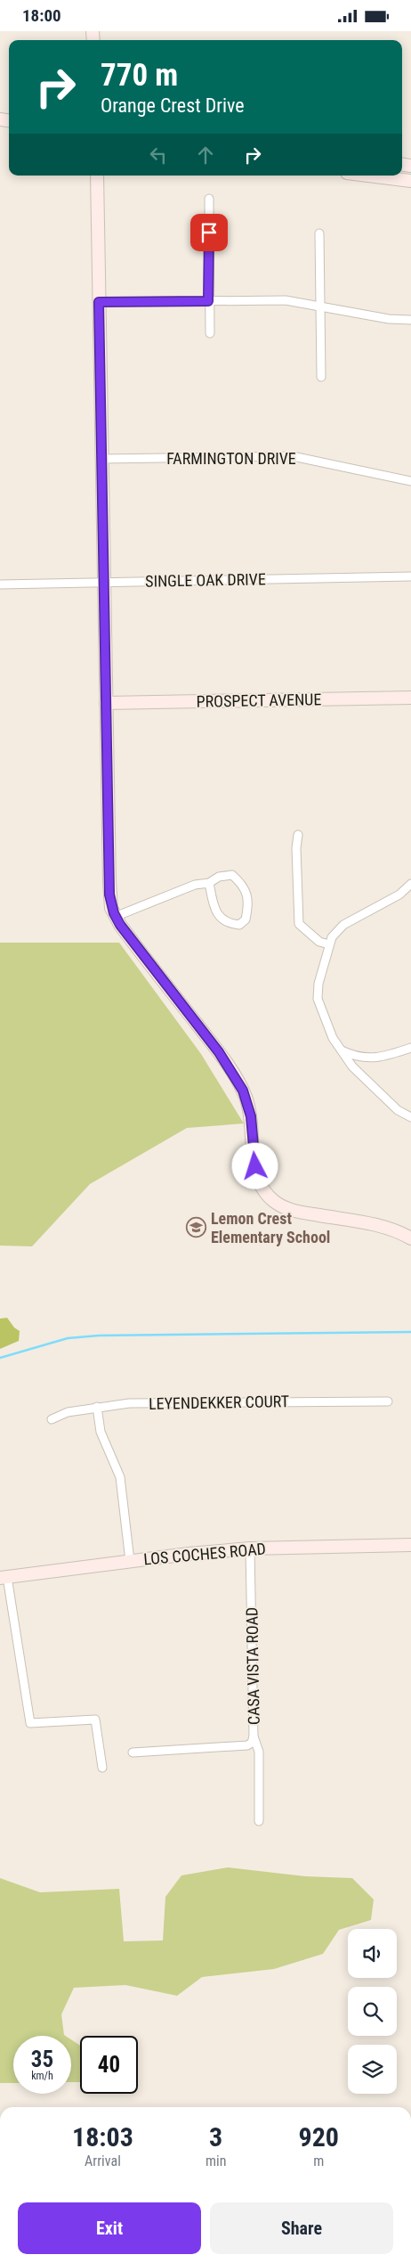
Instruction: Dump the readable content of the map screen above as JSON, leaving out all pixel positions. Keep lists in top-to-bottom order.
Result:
{
  "streets": {
    "street": [
      "FARMINGTON DRIVE",
      "SINGLE OAK DRIVE",
      "PROSPECT AVENUE",
      "LEYENDEKKER COURT",
      "LOS COCHES ROAD",
      "CASA VISTA ROAD"
    ]
  },
  "crossings": [
    ["LOS COCHES ROAD", "CASA VISTA ROAD"]
  ],
  "places": {
    "school or university": ["Lemon Crest Elementary School"]
  },
  "page": {
    "status": "18:00",
    "turn": ["770 m", "Orange Crest Drive"],
    "speed": "35 km/h",
    "limit": "40",
    "eta": [
      "18:03",
      "Arrival",
      "3",
      "min",
      "920",
      "m"
    ],
    "buttons": ["Exit", "Share"]
  }
}
